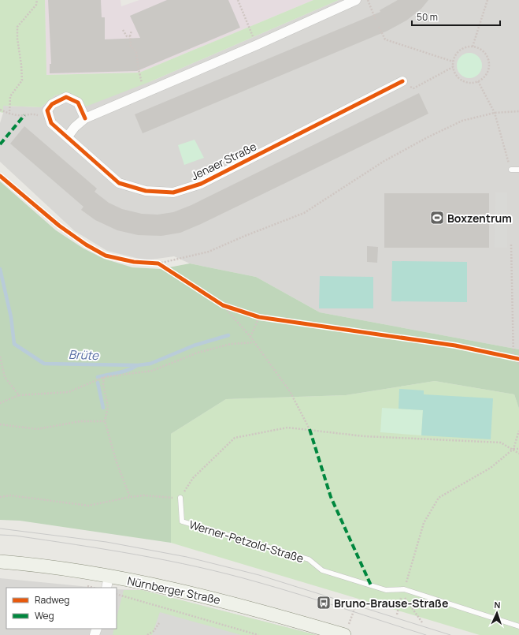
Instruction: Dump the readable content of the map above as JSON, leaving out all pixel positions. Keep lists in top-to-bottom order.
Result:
{
  "streets": {
    "street": ["Jenaer Straße", "Nürnberger Straße"],
    "lane": ["Werner-Petzold-Straße"]
  },
  "water": ["Brüte"],
  "places": {
    "sports": ["Boxzentrum"],
    "bus stop": ["Bruno-Brause-Straße"]
  },
  "legend": ["Radweg", "Weg"],
  "scale_bar": "50 m",
  "north": "top"
}
